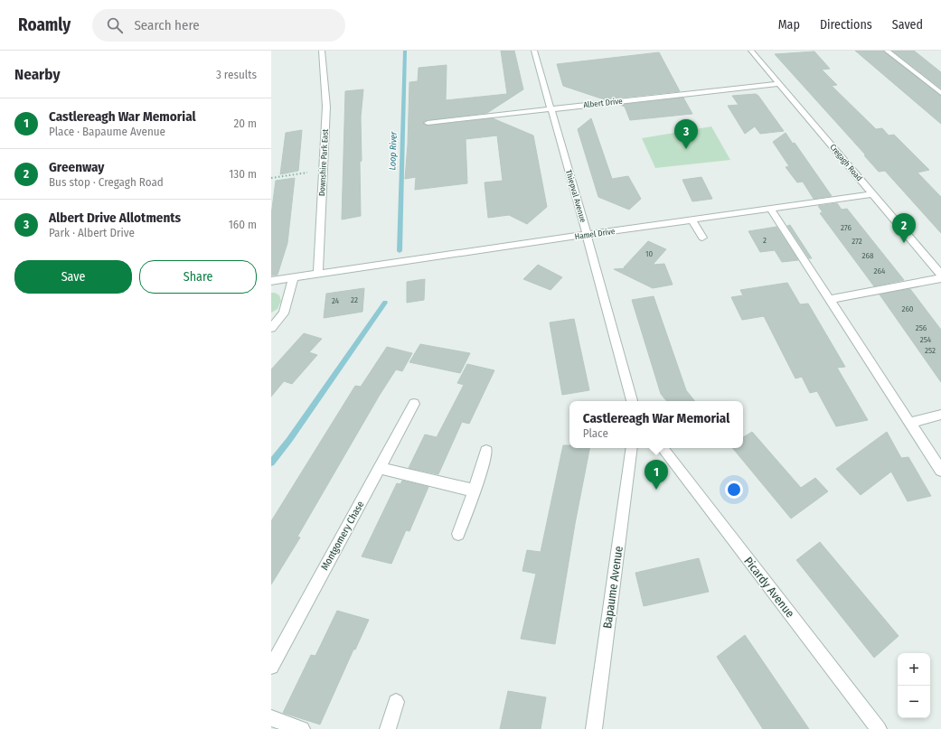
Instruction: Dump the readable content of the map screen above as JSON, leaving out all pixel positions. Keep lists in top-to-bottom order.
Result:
{
  "streets": {
    "street": [
      "Albert Drive",
      "Downshire Park East",
      "Cregagh Road",
      "Thiepval Avenue",
      "Hamel Drive",
      "Montgomery Chase",
      "Bapaume Avenue",
      "Picardy Avenue"
    ]
  },
  "crossings": [
    ["Albert Drive", "Cregagh Road"],
    ["Albert Drive", "Thiepval Avenue"],
    ["Downshire Park East", "Hamel Drive"],
    ["Cregagh Road", "Hamel Drive"],
    ["Thiepval Avenue", "Hamel Drive"]
  ],
  "water": ["Loop River"],
  "house_numbers": [
    "276",
    "2",
    "272",
    "10",
    "268",
    "264",
    "22",
    "24",
    "260",
    "256",
    "254",
    "252"
  ],
  "page": {
    "header": "Roamly",
    "search": "Search here",
    "nav": ["Map", "Directions", "Saved"],
    "heading": ["Nearby", "3 results"],
    "list": [
      {
        "mark": "1",
        "name": "Castlereagh War Memorial",
        "note": "Place · Bapaume Avenue",
        "value": "20 m"
      },
      {
        "mark": "2",
        "name": "Greenway",
        "note": "Bus stop · Cregagh Road",
        "value": "130 m"
      },
      {
        "mark": "3",
        "name": "Albert Drive Allotments",
        "note": "Park · Albert Drive",
        "value": "160 m"
      }
    ],
    "pins": ["3", "2", "1"],
    "buttons": ["Save", "Share"],
    "popup": ["Castlereagh War Memorial", "Place"],
    "map_buttons": ["+", "−"]
  }
}
